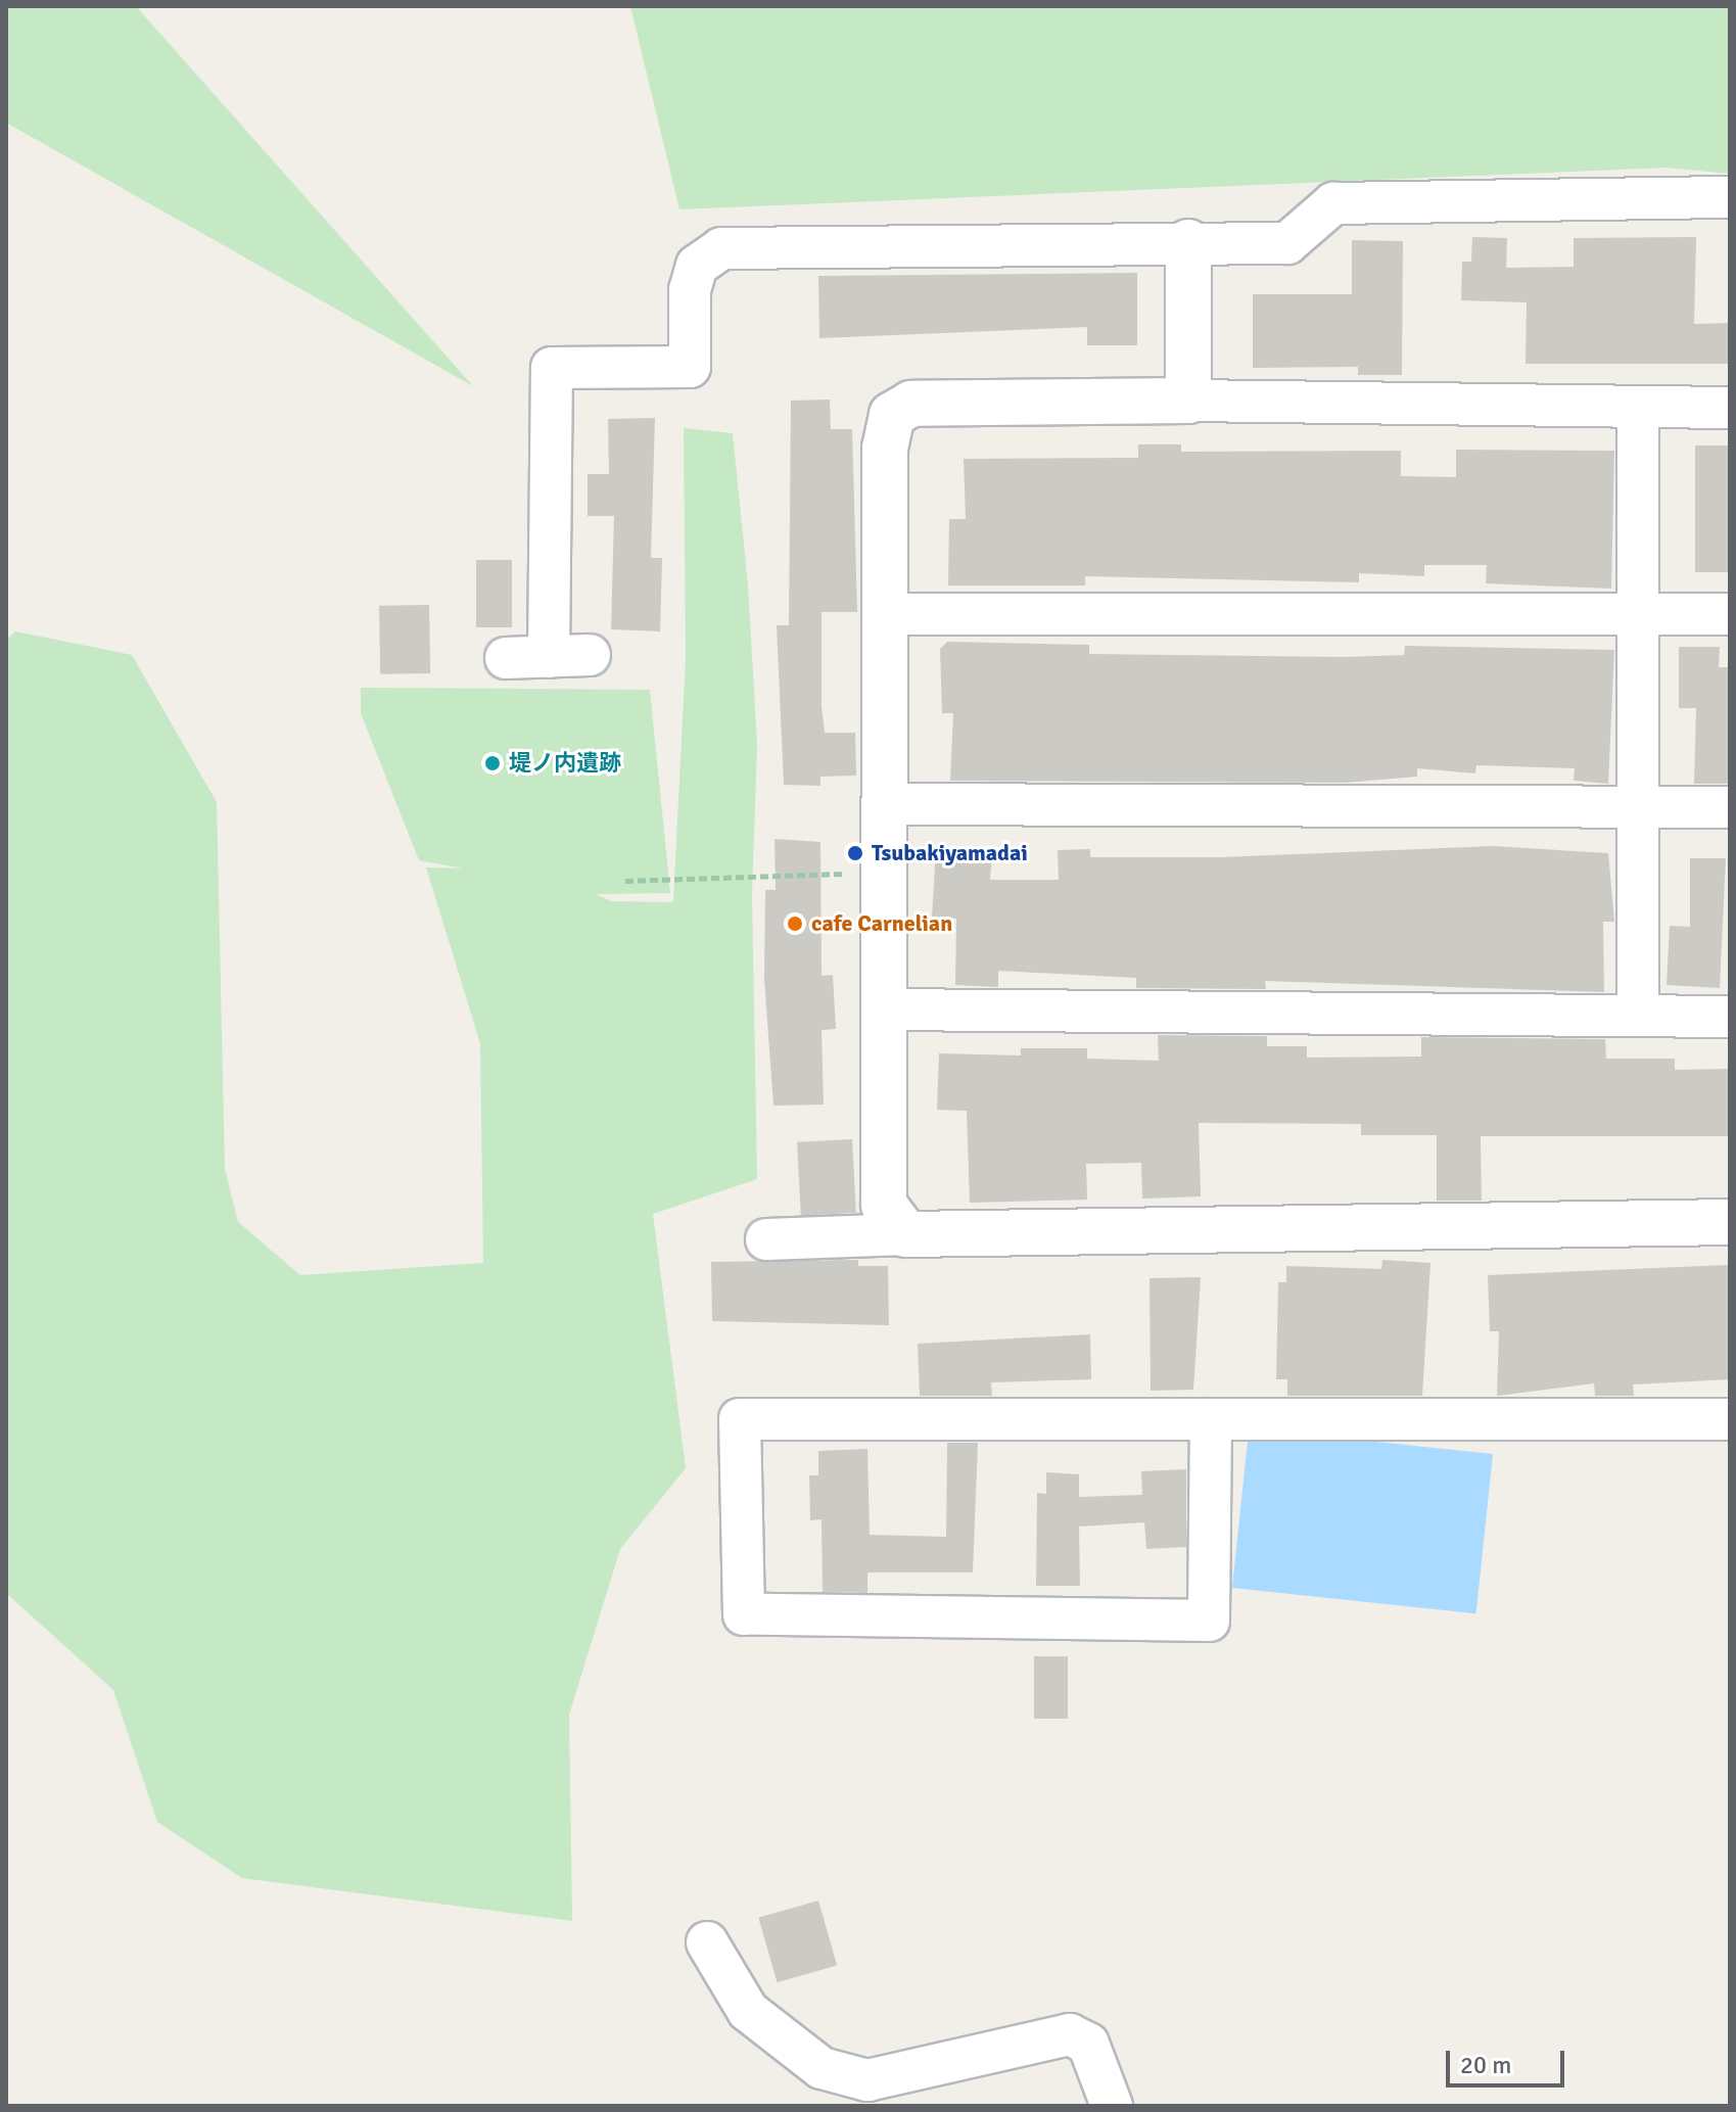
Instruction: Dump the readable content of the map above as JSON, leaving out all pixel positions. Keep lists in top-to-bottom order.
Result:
{
  "places": ["堤ノ内遺跡", "Tsubakiyamadai", "cafe Carnelian"],
  "scale_bar": "20 m"
}
